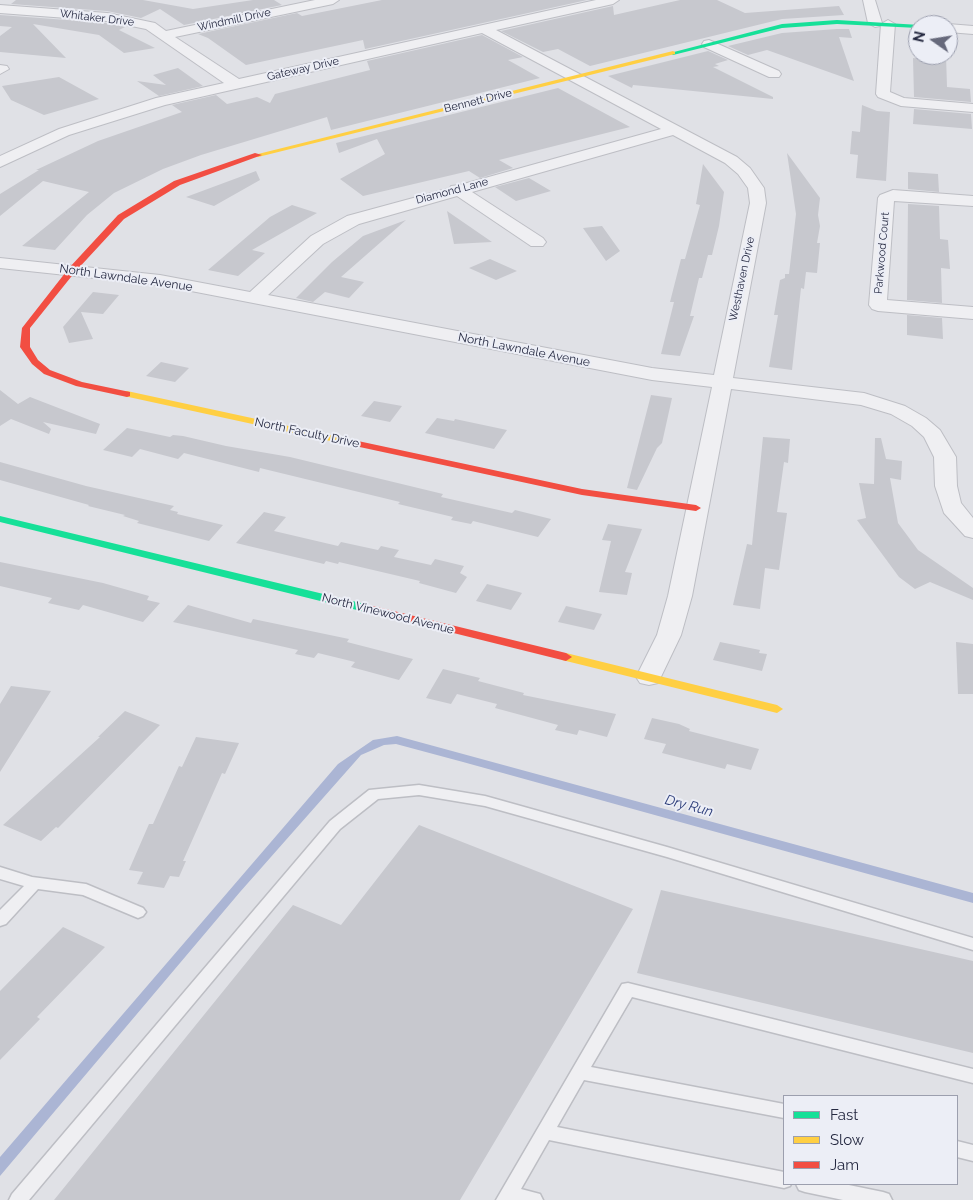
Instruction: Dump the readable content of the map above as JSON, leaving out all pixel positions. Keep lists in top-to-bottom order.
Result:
{
  "streets": {
    "street": [
      "Whitaker Drive",
      "Windmill Drive",
      "Gateway Drive",
      "Bennett Drive",
      "Diamond Lane",
      "Parkwood Court",
      "North Lawndale Avenue",
      "Westhaven Drive",
      "North Faculty Drive",
      "North Vinewood Avenue"
    ]
  },
  "crossings": [
    ["Whitaker Drive", "Windmill Drive"],
    ["Whitaker Drive", "Gateway Drive"],
    ["Gateway Drive", "Westhaven Drive"],
    ["Bennett Drive", "North Lawndale Avenue"],
    ["Bennett Drive", "Westhaven Drive"],
    ["Bennett Drive", "North Faculty Drive"],
    ["Diamond Lane", "North Lawndale Avenue"],
    ["Diamond Lane", "Westhaven Drive"],
    ["North Lawndale Avenue", "Westhaven Drive"],
    ["North Lawndale Avenue", "North Faculty Drive"],
    ["Westhaven Drive", "North Faculty Drive"],
    ["Westhaven Drive", "North Vinewood Avenue"]
  ],
  "water": ["Dry Run"],
  "legend": ["Fast", "Slow", "Jam"],
  "north": "left"
}
